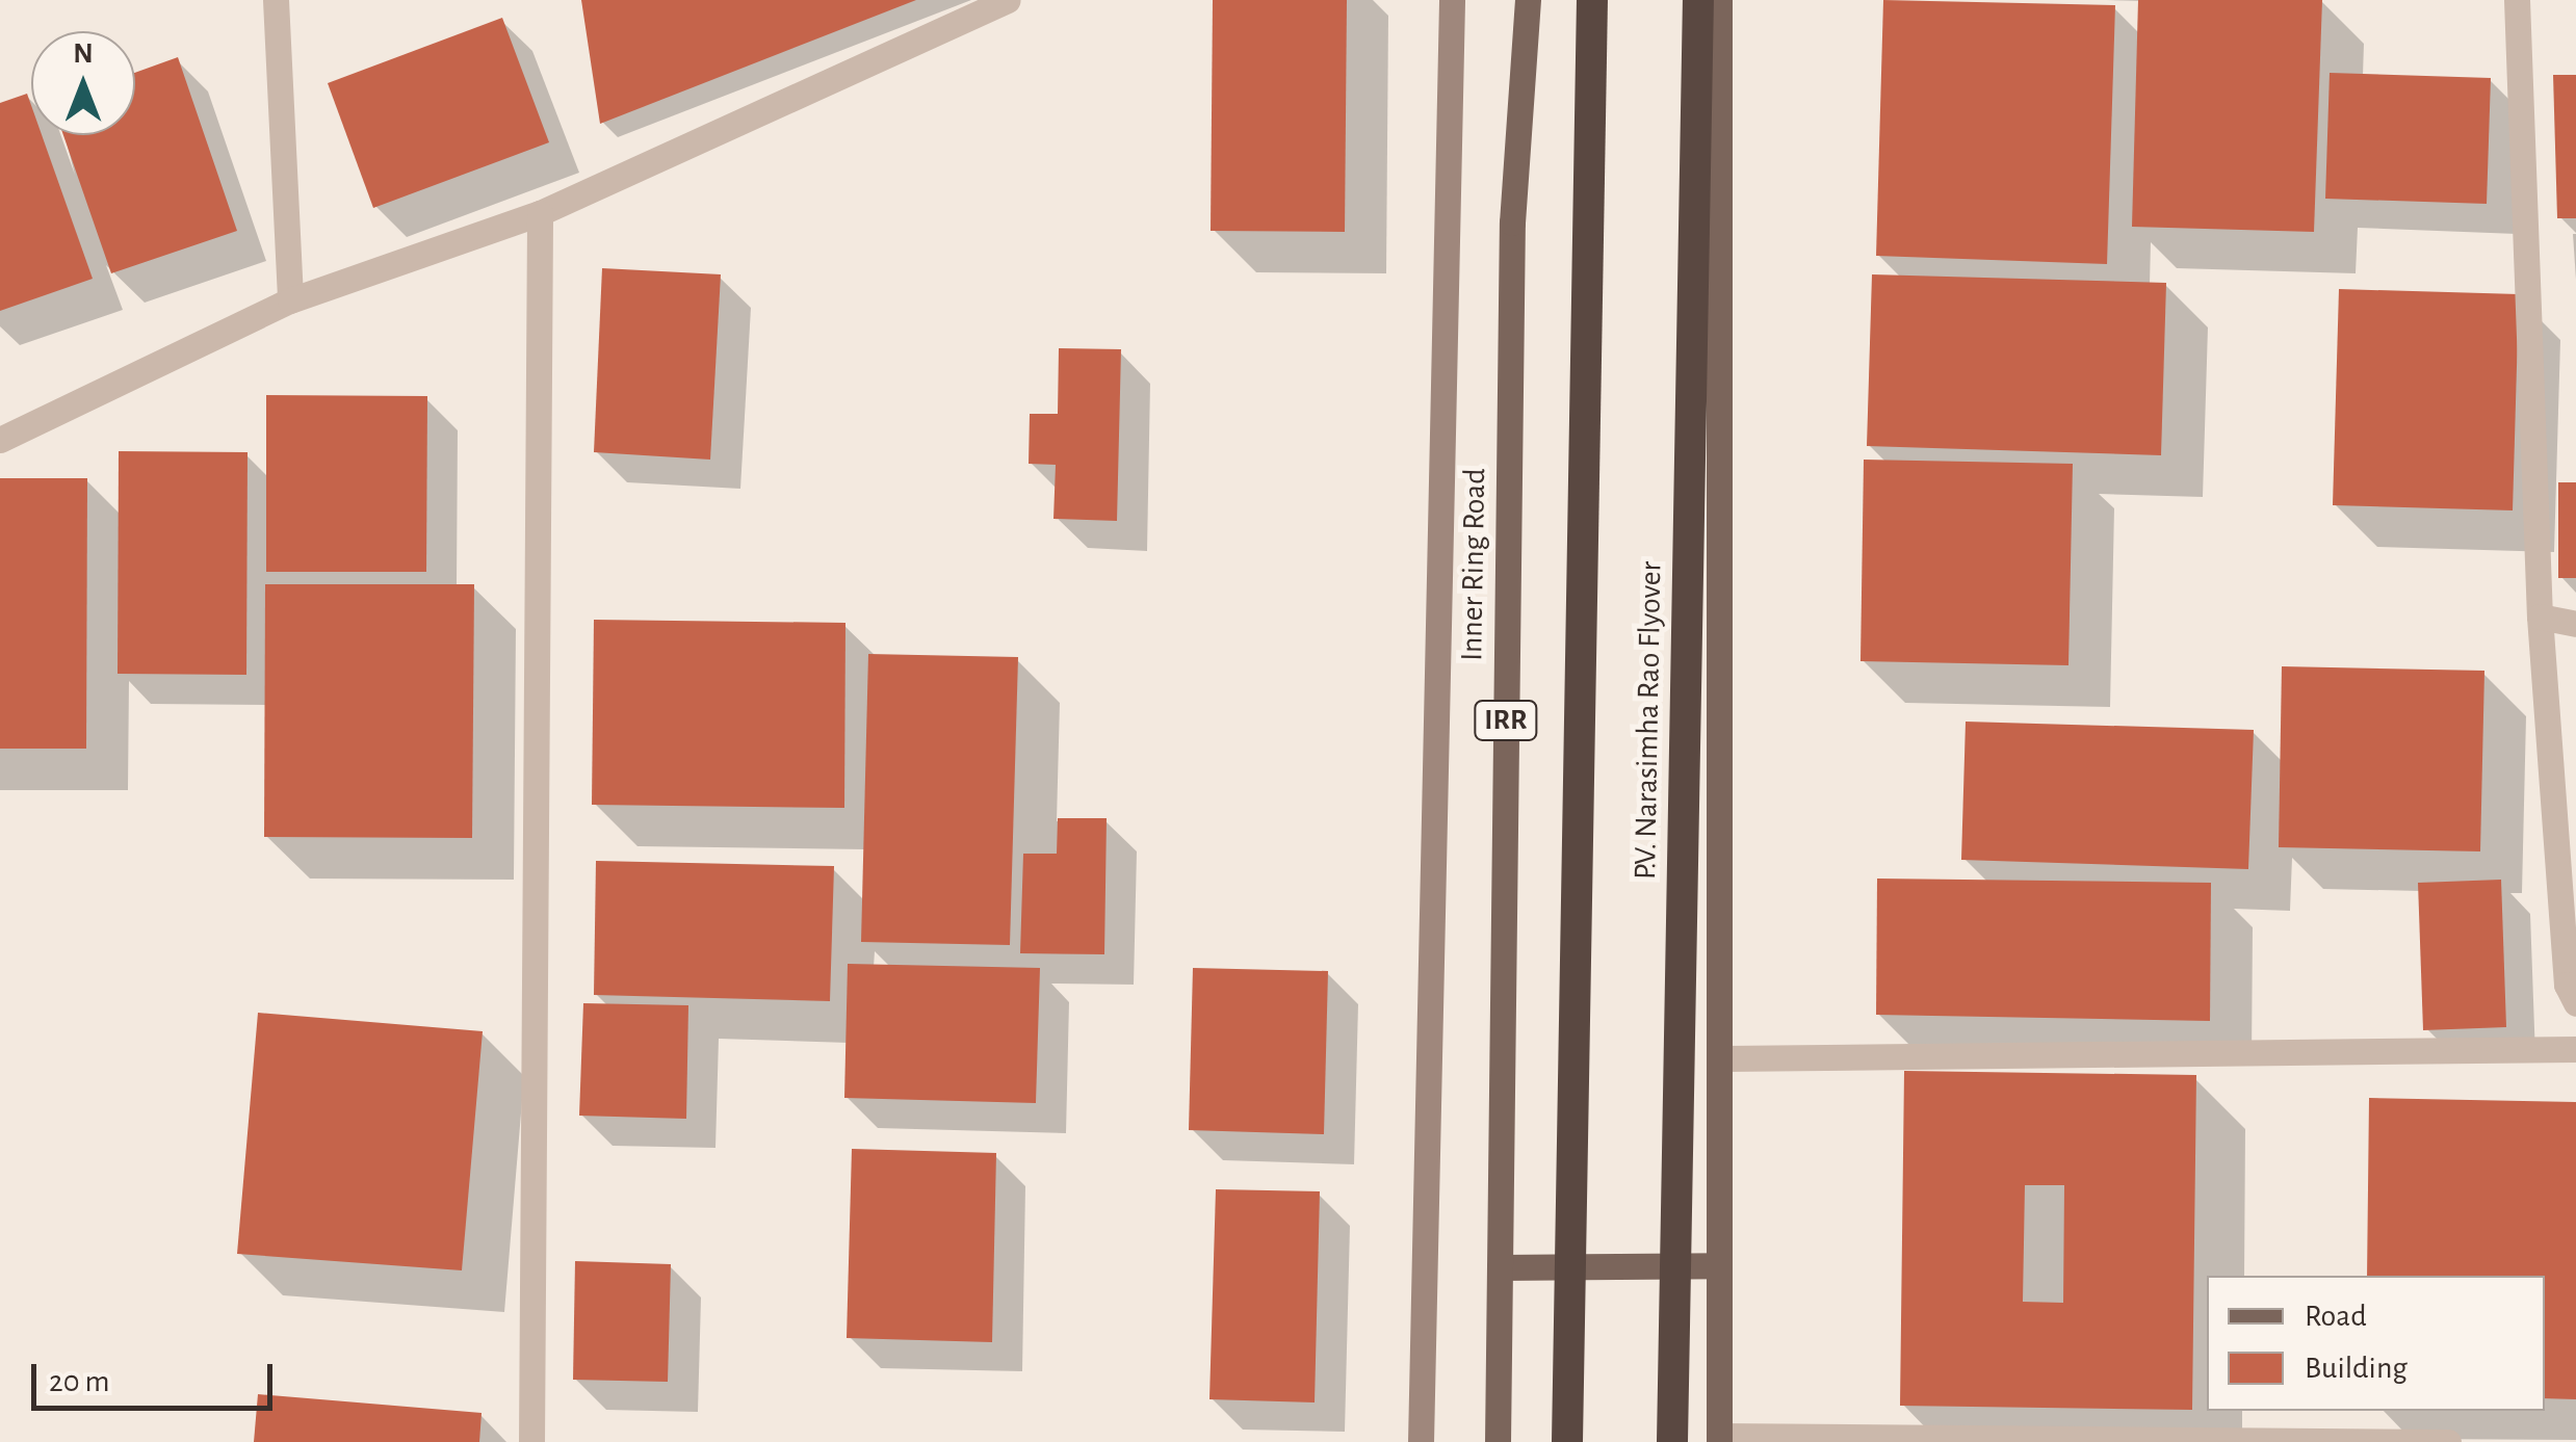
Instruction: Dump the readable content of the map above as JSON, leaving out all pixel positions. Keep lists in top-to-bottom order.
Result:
{
  "streets": {
    "highway": ["P.V. Narasimha Rao Flyover"],
    "main road": ["Inner Ring Road", "IRR"]
  },
  "legend": ["Road", "Building"],
  "scale_bar": "20 m",
  "north": "top"
}
